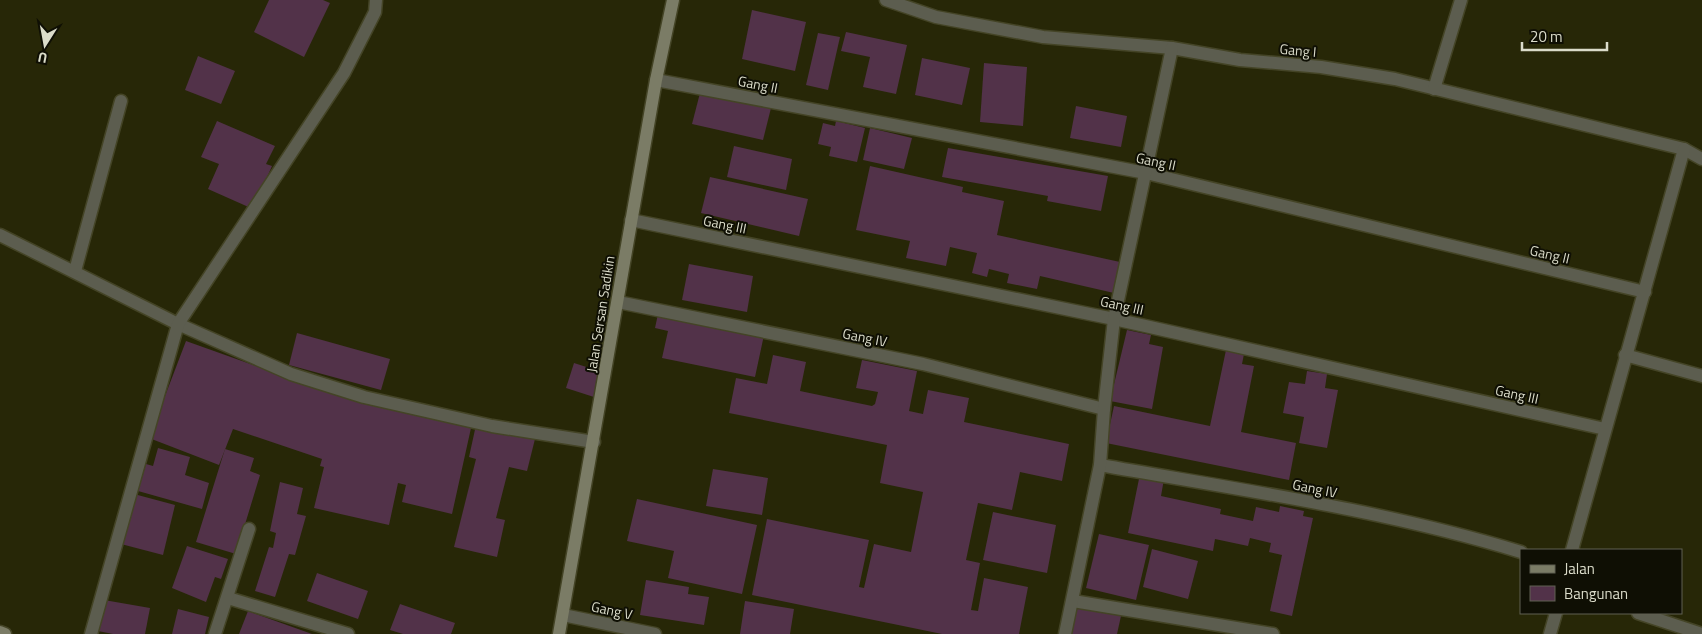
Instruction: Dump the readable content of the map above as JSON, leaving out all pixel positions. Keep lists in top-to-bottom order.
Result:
{
  "streets": {
    "main road": ["Jalan Sersan Sadikin"],
    "street": [
      "Gang I",
      "Gang II",
      "Gang III",
      "Gang IV",
      "Gang V"
    ]
  },
  "crossings": [
    ["Gang II", "Jalan Sersan Sadikin"],
    ["Gang III", "Jalan Sersan Sadikin"],
    ["Jalan Sersan Sadikin", "Gang IV"],
    ["Jalan Sersan Sadikin", "Gang V"]
  ],
  "legend": ["Jalan", "Bangunan"],
  "scale_bar": "20 m",
  "north": "bottom"
}
